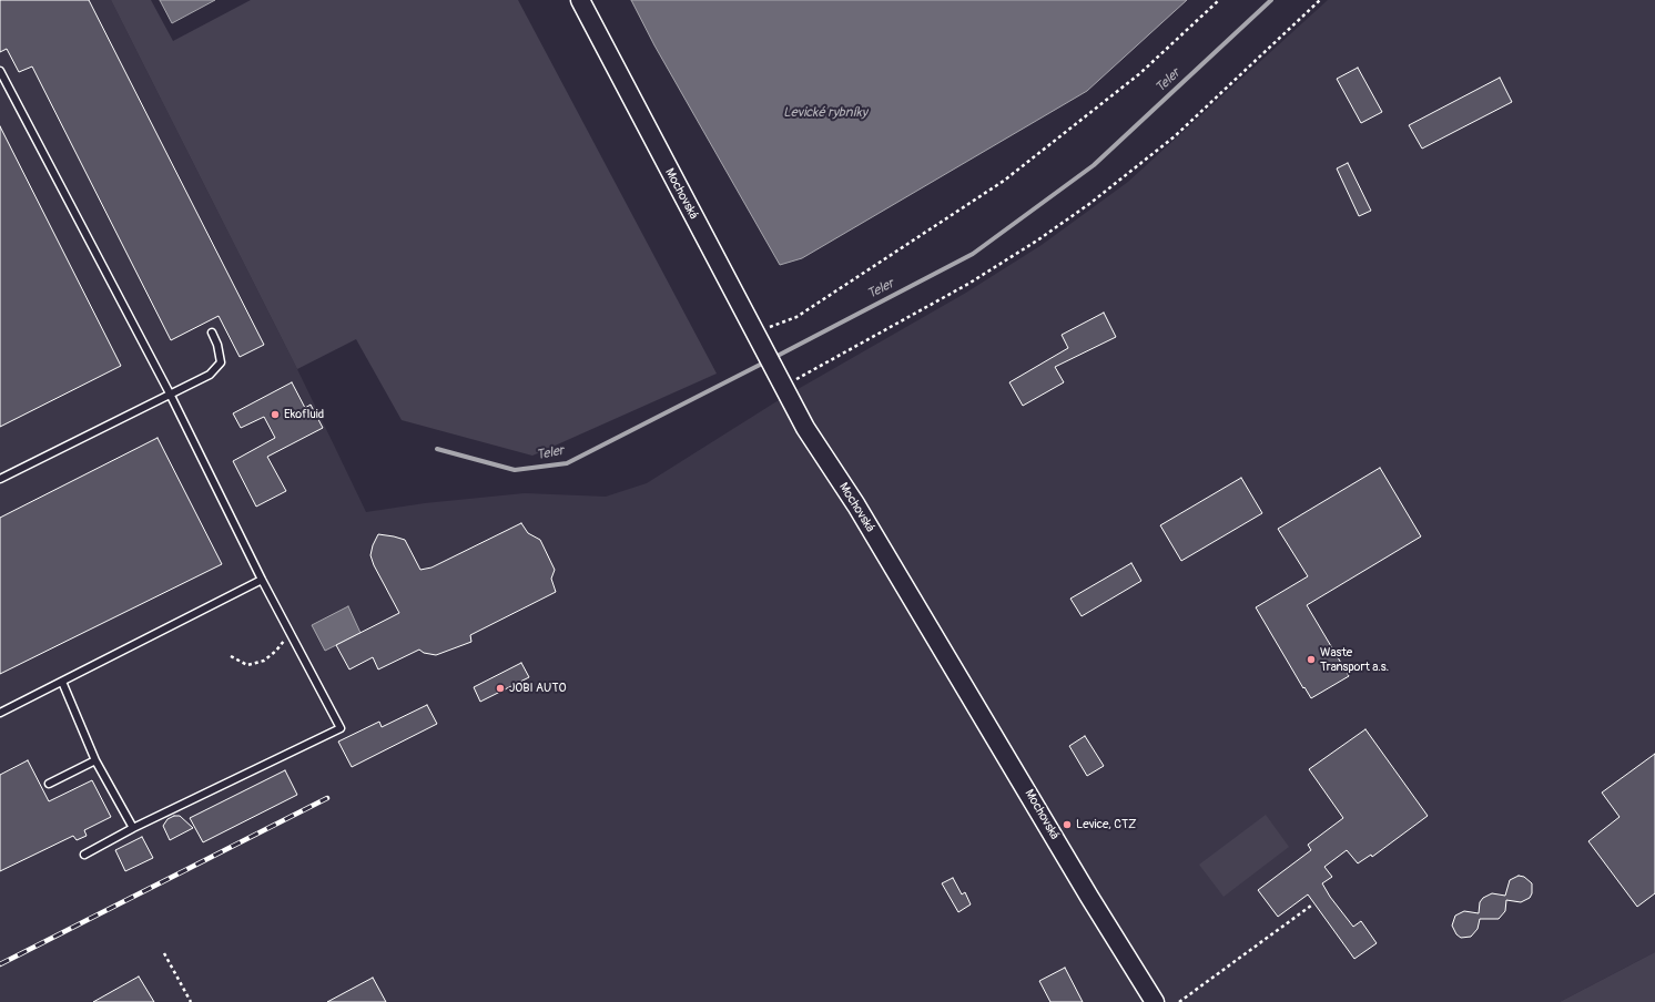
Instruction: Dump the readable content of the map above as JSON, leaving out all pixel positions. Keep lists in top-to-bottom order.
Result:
{
  "streets": {
    "street": ["Mochovská"]
  },
  "water": ["Teler", "Levické rybníky"],
  "places": [
    "Ekofluid",
    "Waste Transport a.s.",
    "JOBI AUTO",
    "Levice, CTZ"
  ]
}
